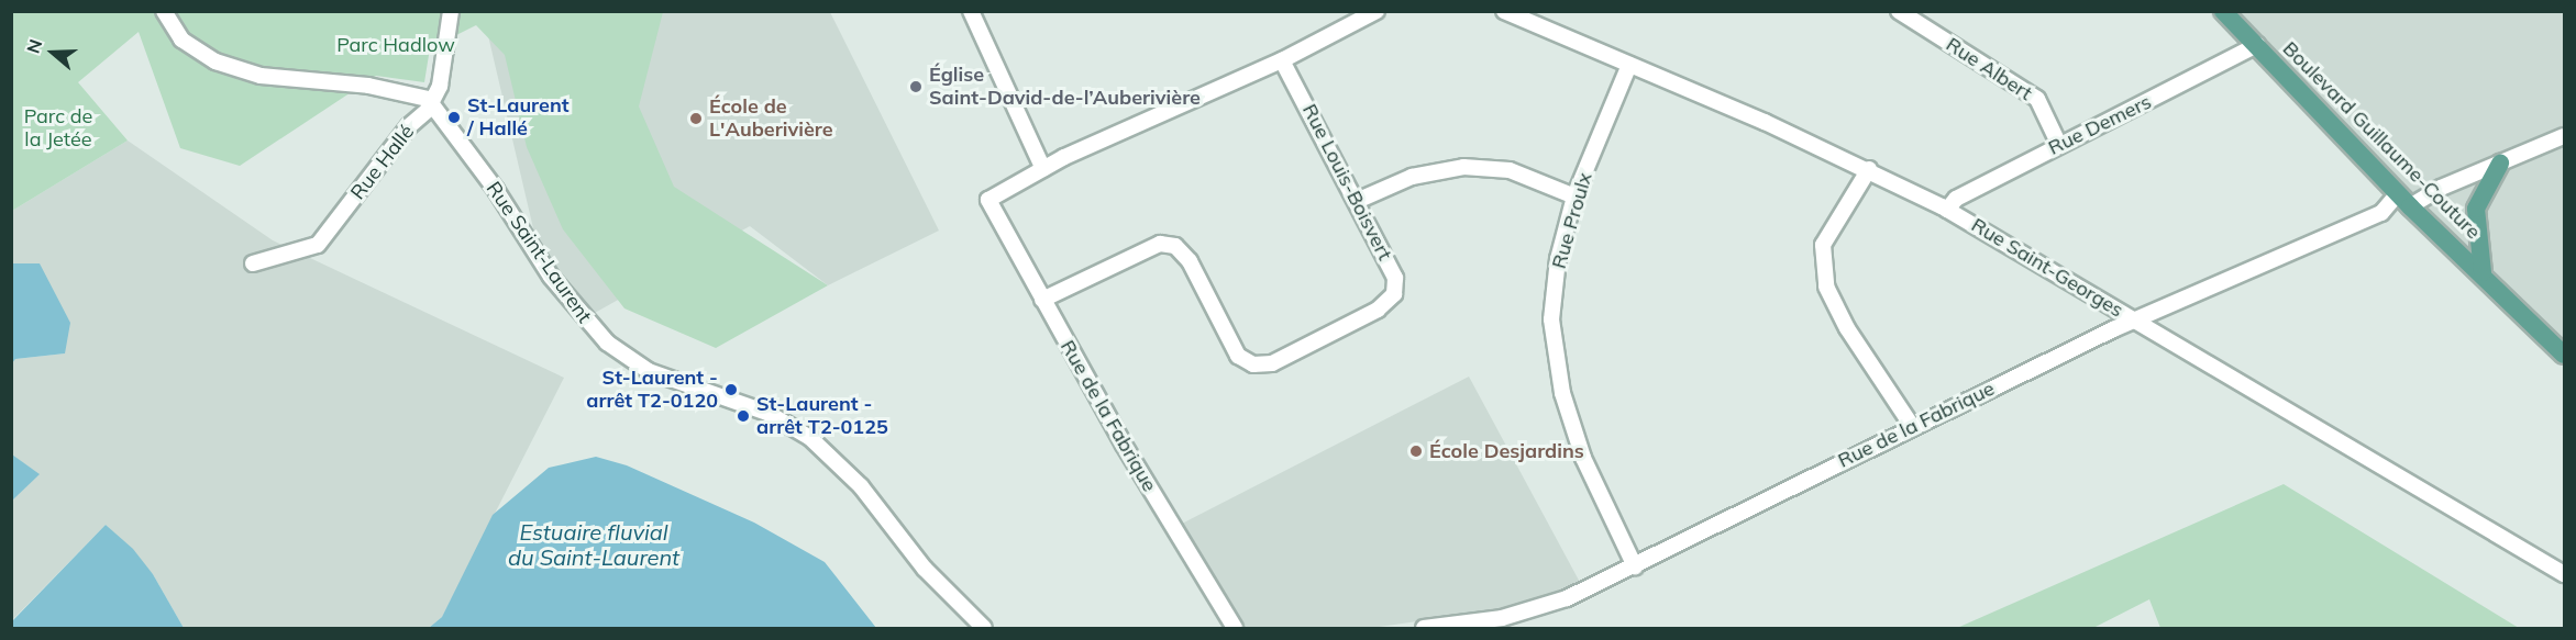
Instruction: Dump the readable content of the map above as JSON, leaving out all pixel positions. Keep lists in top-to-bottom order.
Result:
{
  "streets": {
    "main road": ["Boulevard Guillaume-Couture"],
    "street": [
      "Rue Albert",
      "Rue Demers",
      "Rue Hallé",
      "Rue Louis-Boisvert",
      "Rue Proulx",
      "Rue Saint-Laurent",
      "Rue Saint-Georges",
      "Rue de la Fabrique"
    ]
  },
  "crossings": [
    ["Rue Albert", "Rue Demers"],
    ["Rue Demers", "Boulevard Guillaume-Couture"],
    ["Rue Demers", "Rue Saint-Georges"],
    ["Boulevard Guillaume-Couture", "Rue de la Fabrique"],
    ["Rue Hallé", "Rue Saint-Laurent"],
    ["Rue Louis-Boisvert", "Rue de la Fabrique"],
    ["Rue Proulx", "Rue Saint-Georges"],
    ["Rue Proulx", "Rue de la Fabrique"],
    ["Rue Saint-Georges", "Rue de la Fabrique"]
  ],
  "water": ["Estuaire fluvial du Saint-Laurent"],
  "parks": ["Parc Hadlow", "Parc de la Jetée"],
  "places": [
    "Église Saint-David-de-l’Auberivière",
    "St-Laurent / Hallé",
    "École de L'Auberivière",
    "St-Laurent - arrêt T2-0120",
    "St-Laurent - arrêt T2-0125",
    "École Desjardins"
  ],
  "north": "left"
}
